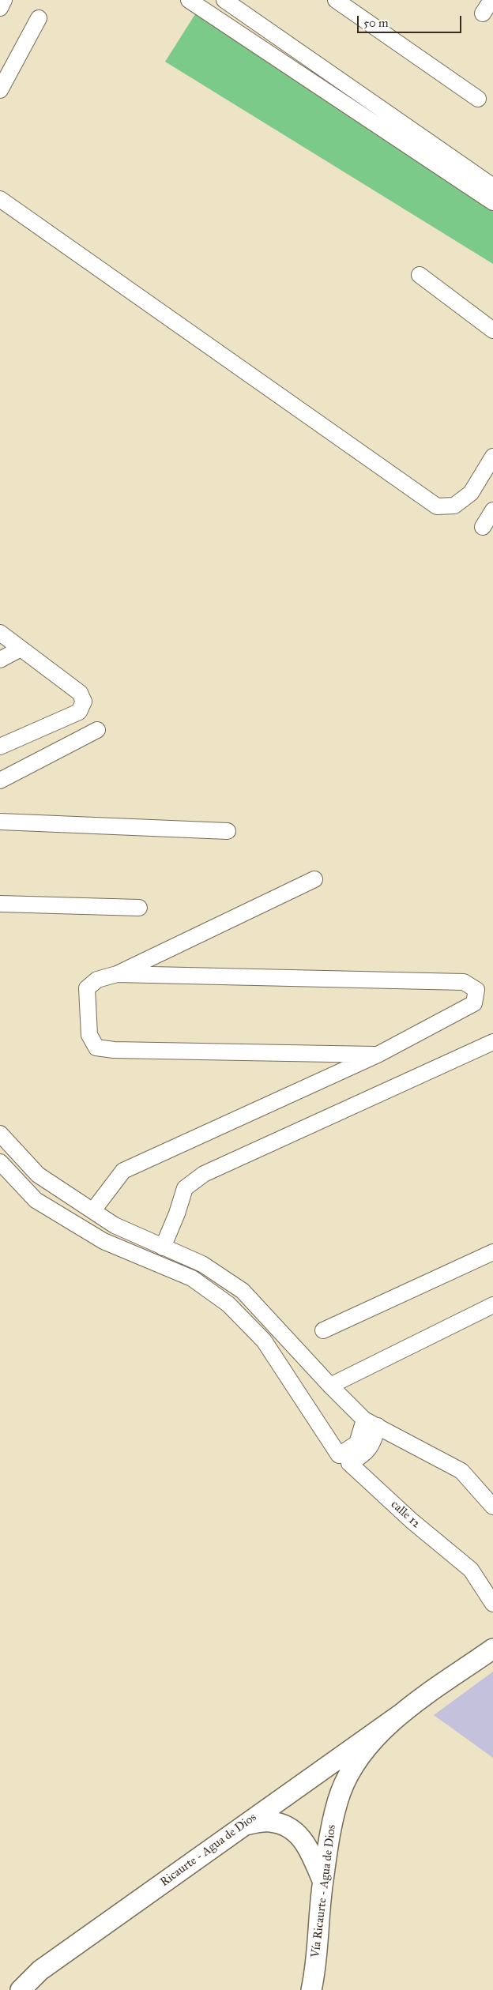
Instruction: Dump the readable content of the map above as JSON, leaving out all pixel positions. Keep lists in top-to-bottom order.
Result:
{
  "streets": {
    "street": ["calle 12", "Ricaurte - Agua de Dios", "Vía Ricaurte - Agua de Dios"]
  },
  "crossings": [
    ["Ricaurte - Agua de Dios", "Vía Ricaurte - Agua de Dios"]
  ],
  "scale_bar": "50 m"
}
